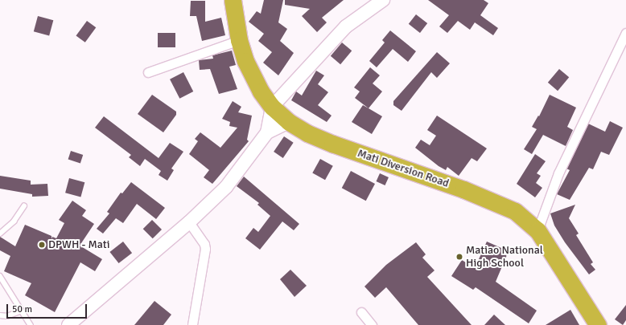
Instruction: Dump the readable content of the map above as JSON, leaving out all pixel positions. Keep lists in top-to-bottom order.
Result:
{
  "streets": {
    "highway": ["Mati Diversion Road"]
  },
  "places": ["DPWH - Mati", "Matiao National High School"],
  "scale_bar": "50 m"
}
